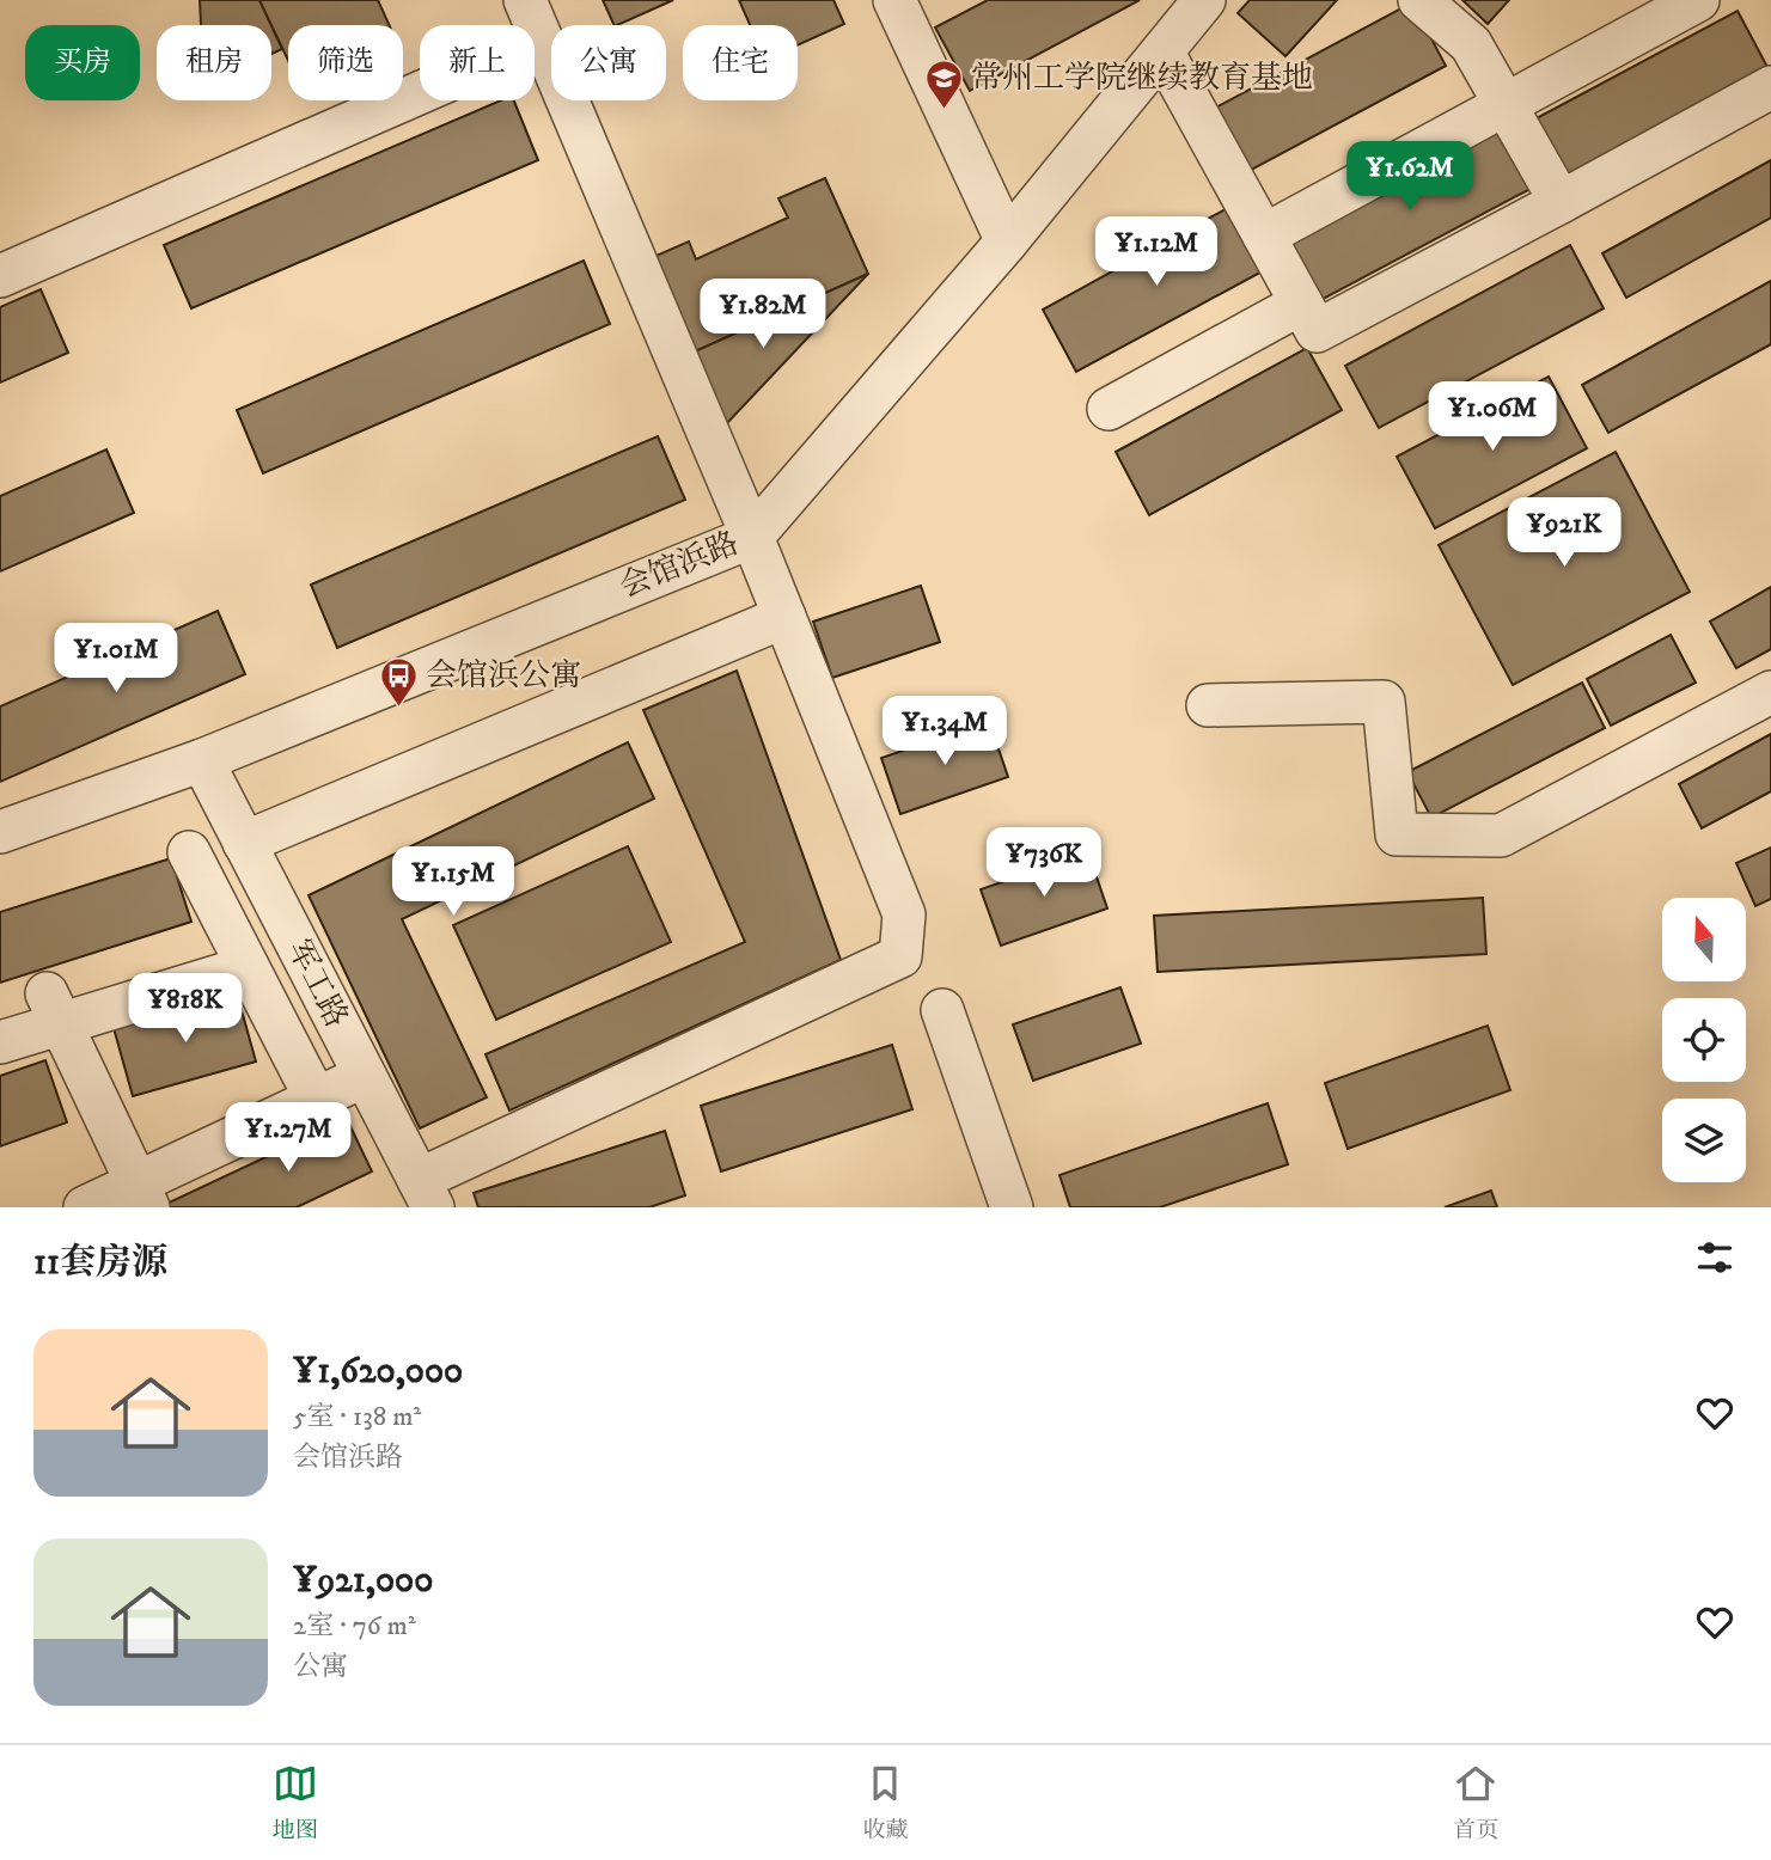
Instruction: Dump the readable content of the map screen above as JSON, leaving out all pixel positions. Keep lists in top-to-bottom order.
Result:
{
  "streets": {
    "street": ["会馆浜路", "军工路"]
  },
  "crossings": [
    ["会馆浜路", "军工路"]
  ],
  "places": {
    "school or university": ["常州工学院继续教育基地"],
    "bus stop": ["会馆浜公寓"]
  },
  "north": "top",
  "page": {
    "chip": [
      "买房",
      "租房",
      "筛选",
      "新上",
      "公寓",
      "住宅"
    ],
    "price": [
      "¥1.62M",
      "¥1.12M",
      "¥1.82M",
      "¥1.06M",
      "¥921K",
      "¥1.01M",
      "¥1.34M",
      "¥736K",
      "¥1.15M",
      "¥818K",
      "¥1.27M"
    ],
    "heading": "11套房源",
    "list": [
      {
        "name": "¥1,620,000",
        "note": "5室 · 138 m² · 会馆浜路"
      },
      {
        "name": "¥921,000",
        "note": "2室 · 76 m² · 公寓"
      }
    ],
    "tabs": ["地图", "收藏", "首页"]
  }
}
